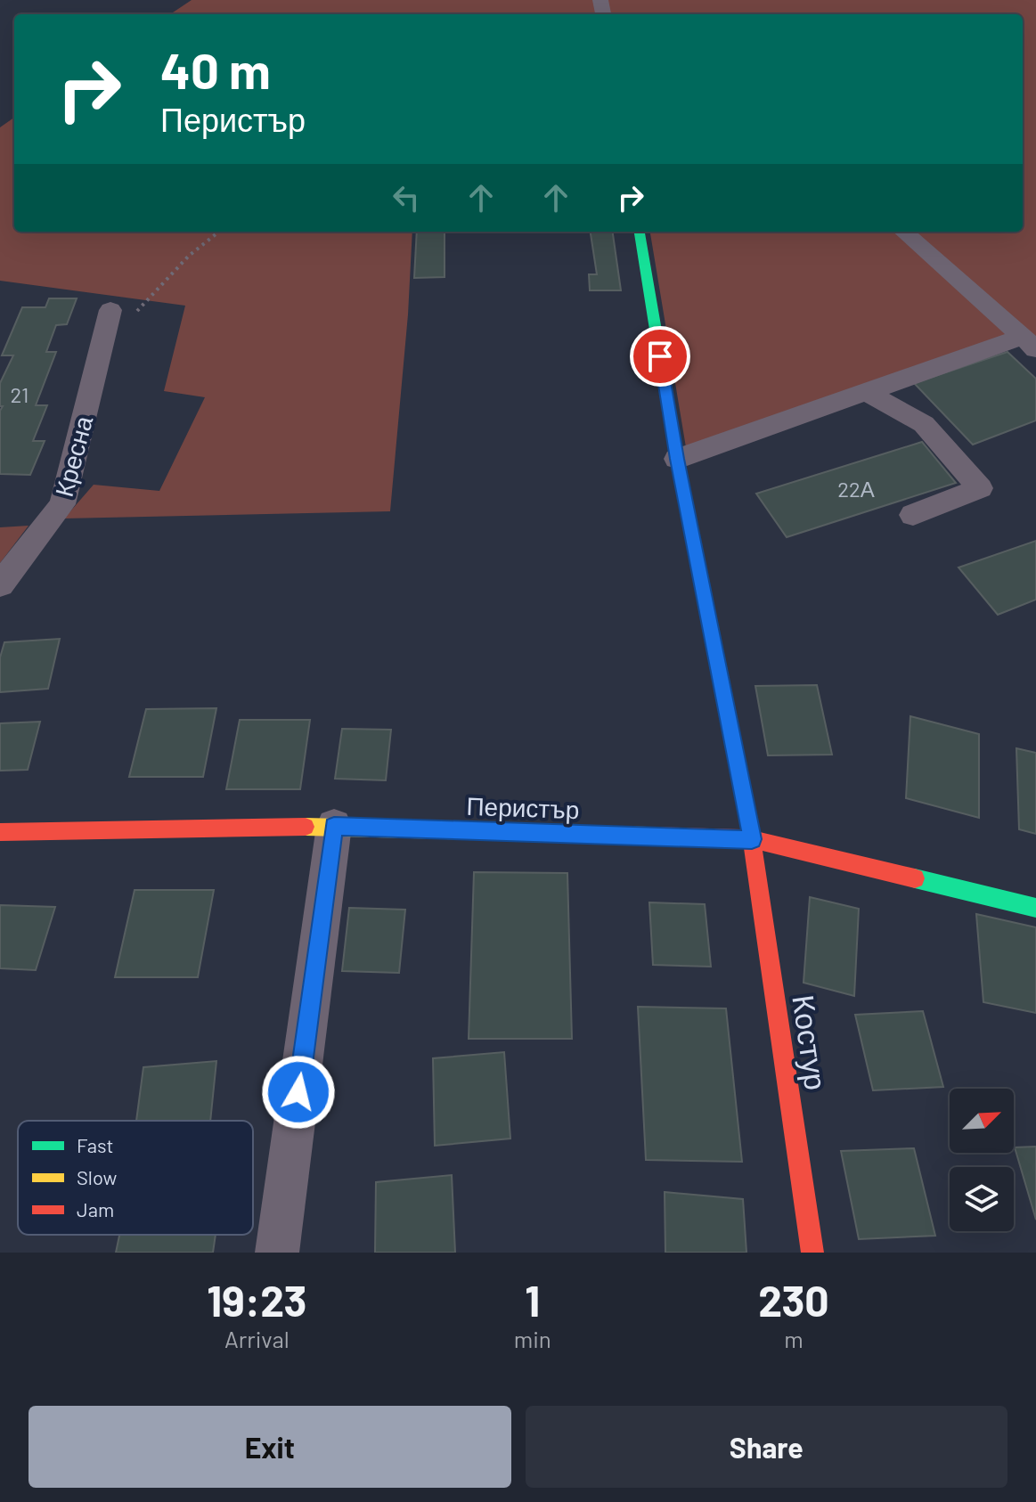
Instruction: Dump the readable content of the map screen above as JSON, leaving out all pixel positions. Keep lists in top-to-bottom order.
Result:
{
  "streets": {
    "street": ["Кресна", "Перистър", "Костур"]
  },
  "crossings": [
    ["Перистър", "Костур"]
  ],
  "house_numbers": ["21", "22А"],
  "legend": ["Fast", "Slow", "Jam"],
  "north": "top right",
  "page": {
    "turn": ["40 m", "Перистър"],
    "eta": [
      "19:23",
      "Arrival",
      "1",
      "min",
      "230",
      "m"
    ],
    "buttons": ["Exit", "Share"]
  }
}
